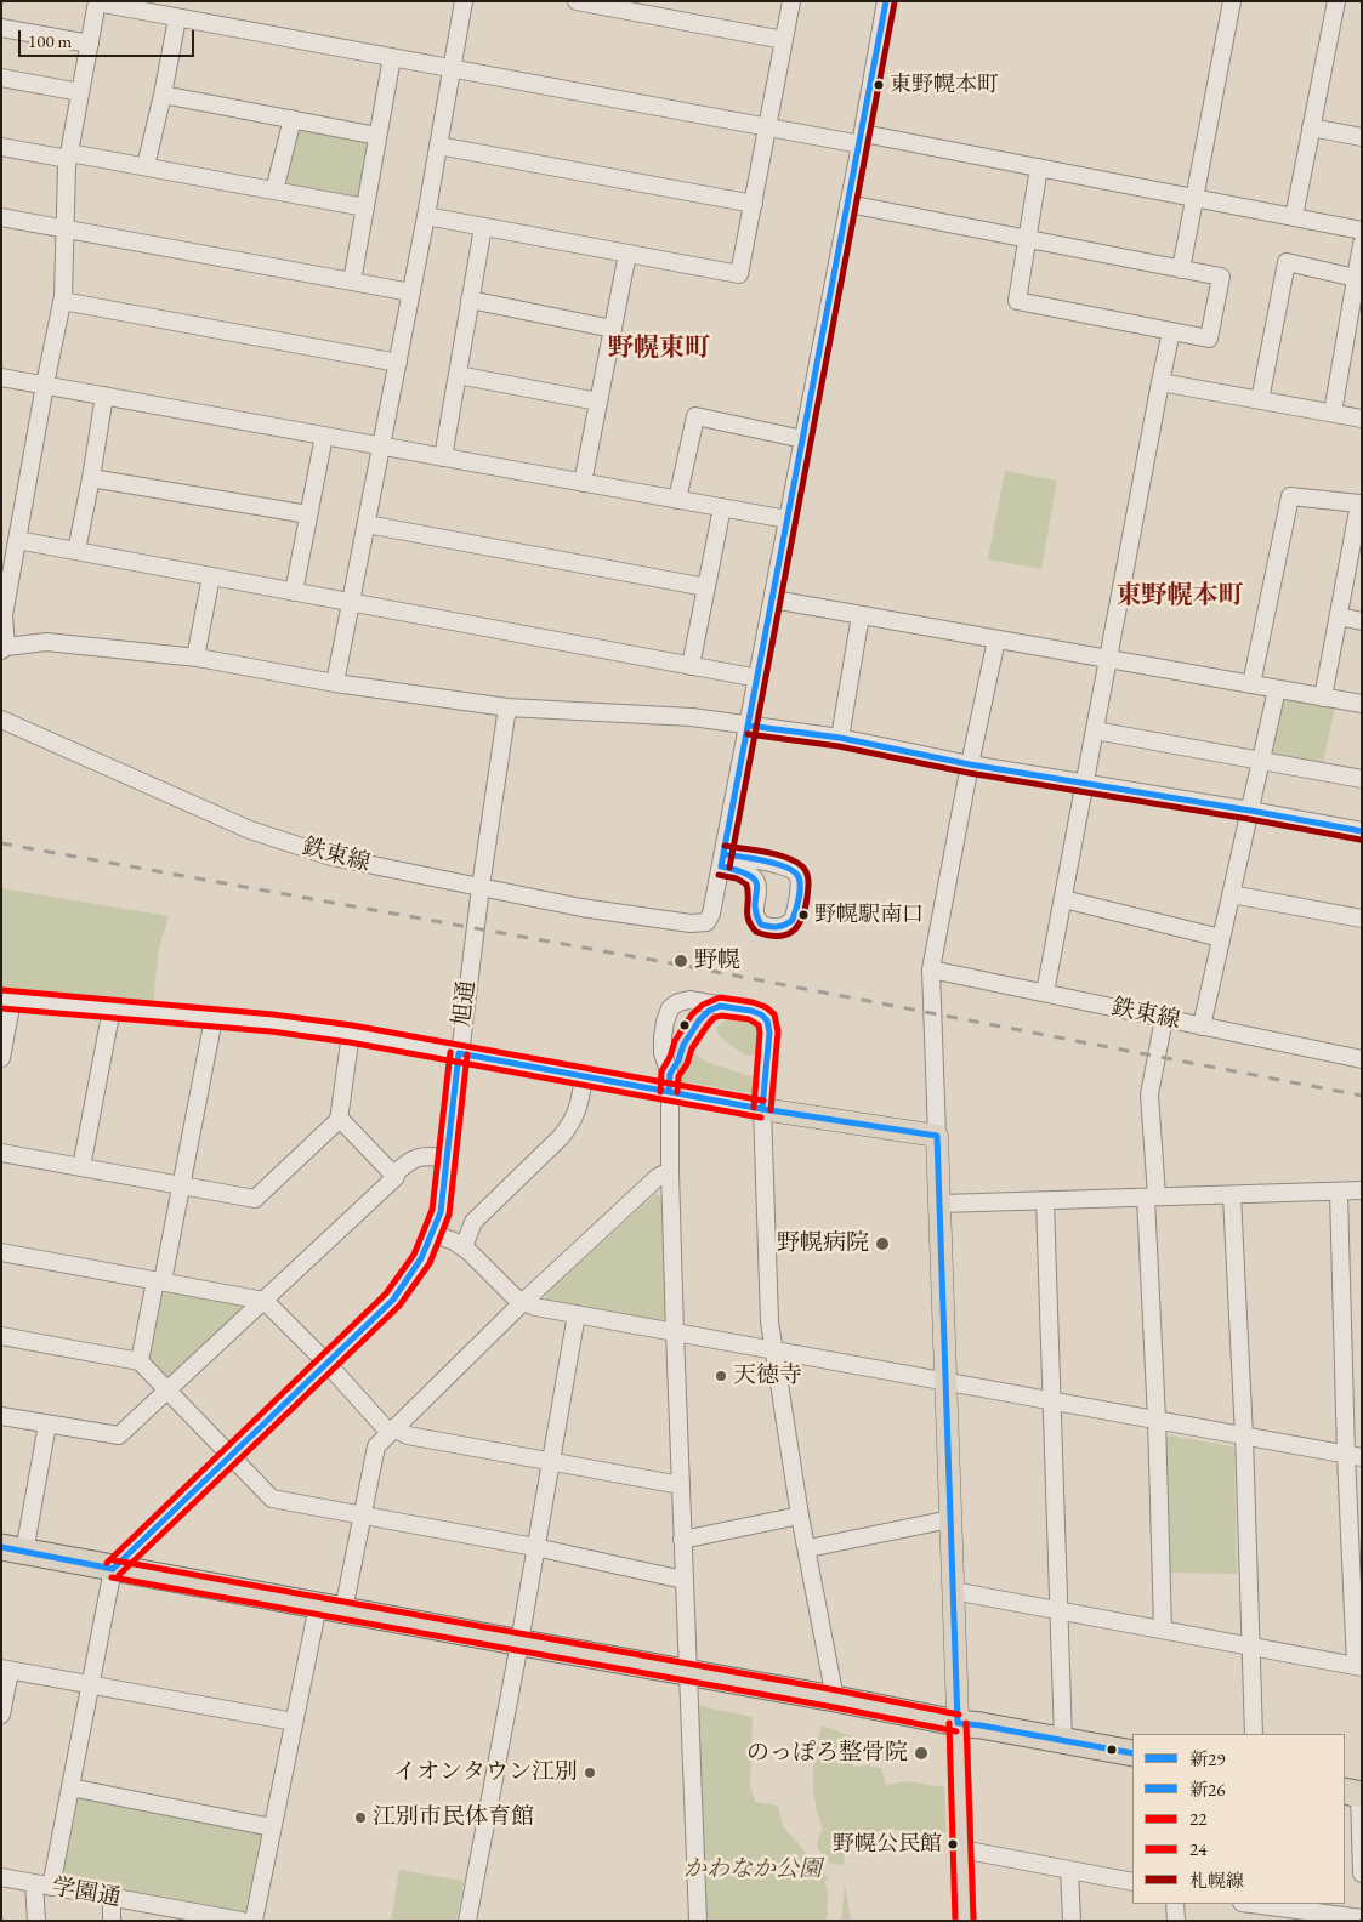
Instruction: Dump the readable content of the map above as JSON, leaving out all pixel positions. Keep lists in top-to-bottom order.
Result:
{
  "streets": {
    "street": ["鉄東線", "旭通", "学園通"]
  },
  "crossings": [
    ["鉄東線", "旭通"]
  ],
  "districts": ["野幌東町", "東野幌本町"],
  "parks": ["かわなか公園"],
  "places": [
    "東野幌本町",
    "野幌駅南口",
    "野幌",
    "野幌病院",
    "天徳寺",
    "のっぽろ整骨院",
    "イオンタウン江別",
    "江別市民体育館",
    "野幌公民館"
  ],
  "lines": [
    "transit line 新29",
    "transit line 札幌線",
    "transit line 24",
    "transit line 新26",
    "transit line 22"
  ],
  "legend": [
    "新29",
    "新26",
    "22",
    "24",
    "札幌線"
  ],
  "scale_bar": "100 m"
}
